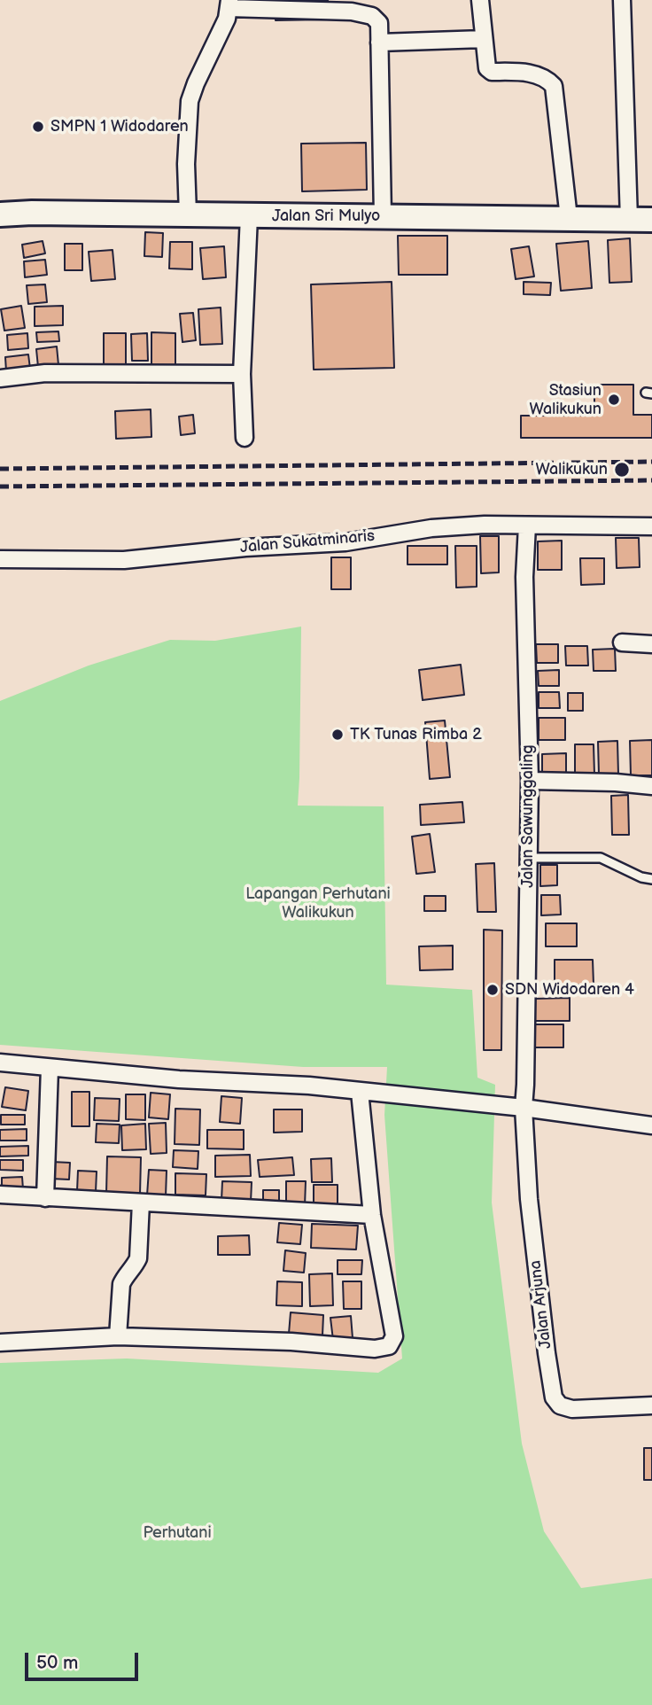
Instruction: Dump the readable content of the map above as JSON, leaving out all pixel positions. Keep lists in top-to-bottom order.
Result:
{
  "streets": {
    "main road": ["Jalan Sri Mulyo"],
    "street": ["Jalan Sukatminaris", "Jalan Sawunggaling", "Jalan Arjuna"]
  },
  "crossings": [
    ["Jalan Sukatminaris", "Jalan Sawunggaling"],
    ["Jalan Sawunggaling", "Jalan Arjuna"]
  ],
  "parks": ["Lapangan Perhutani Walikukun", "Perhutani"],
  "places": [
    "SMPN 1 Widodaren",
    "Stasiun Walikukun",
    "Walikukun",
    "TK Tunas Rimba 2",
    "SDN Widodaren 4"
  ],
  "scale_bar": "50 m"
}
